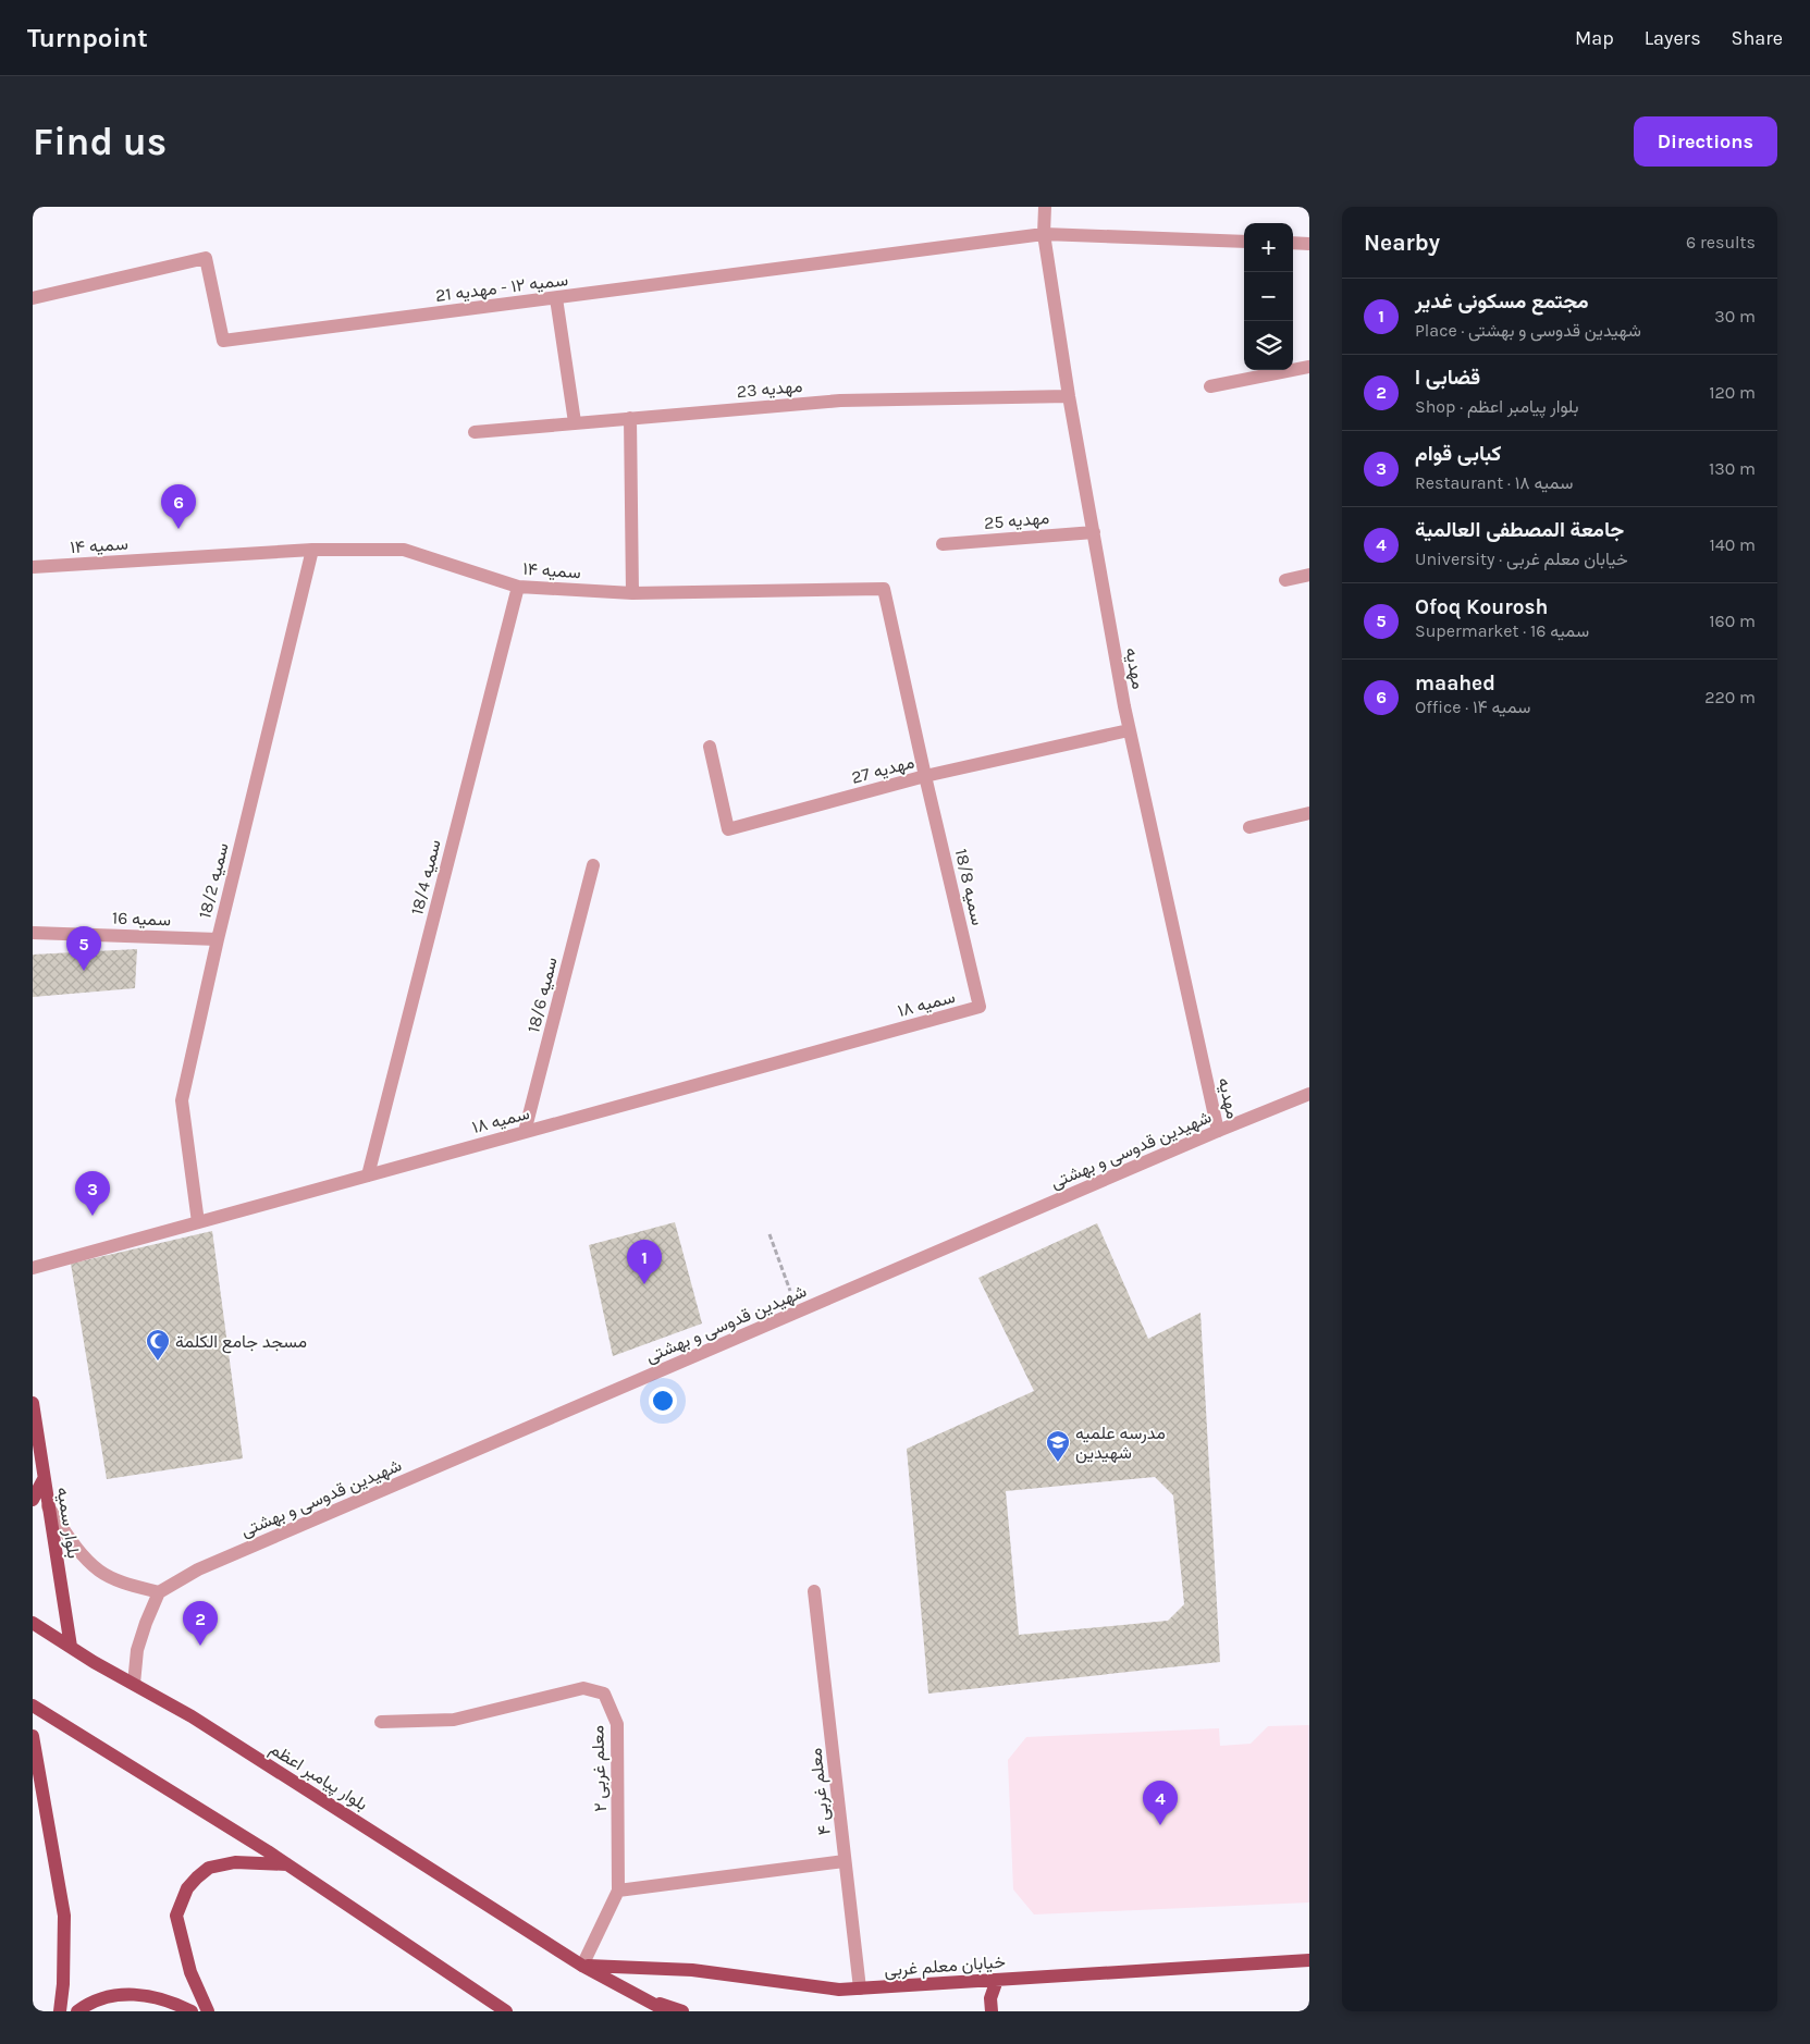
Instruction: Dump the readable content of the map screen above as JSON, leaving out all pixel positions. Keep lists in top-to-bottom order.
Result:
{
  "streets": {
    "main road": ["بلوار سمیه", "بلوار پیامبر اعظم", "خیابان معلم غربی"],
    "street": [
      "سمیه ۱۲ - مهدیه 21",
      "مهدیه 23",
      "مهدیه 25",
      "سمیه ۱۴",
      "مهدیه",
      "مهدیه 27",
      "سمیه 18/4",
      "سمیه 18/2",
      "سمیه 18/8",
      "سمیه 16",
      "سمیه 18/6",
      "سمیه ۱۸",
      "شهیدین قدوسی و بهشتی",
      "معلم غربی ۲",
      "معلم غربی ۴"
    ]
  },
  "crossings": [
    ["سمیه ۱۲ - مهدیه 21", "مهدیه"],
    ["مهدیه 23", "مهدیه"],
    ["مهدیه 25", "مهدیه"],
    ["سمیه ۱۴", "مهدیه 27"],
    ["سمیه ۱۴", "سمیه 18/4"],
    ["سمیه ۱۴", "سمیه 18/2"],
    ["سمیه ۱۴", "سمیه 18/8"],
    ["مهدیه", "مهدیه 27"],
    ["مهدیه", "شهیدین قدوسی و بهشتی"],
    ["مهدیه 27", "سمیه 18/8"],
    ["سمیه 18/4", "سمیه ۱۸"],
    ["سمیه 18/2", "سمیه 16"],
    ["سمیه 18/2", "سمیه ۱۸"],
    ["سمیه 18/8", "سمیه ۱۸"],
    ["سمیه 18/6", "سمیه ۱۸"],
    ["بلوار سمیه", "بلوار پیامبر اعظم"],
    ["معلم غربی ۲", "بلوار پیامبر اعظم"],
    ["معلم غربی ۲", "خیابان معلم غربی"],
    ["بلوار پیامبر اعظم", "خیابان معلم غربی"],
    ["معلم غربی ۴", "خیابان معلم غربی"]
  ],
  "places": {
    "mosque": ["مسجد جامع الکلمة"],
    "school or university": ["مدرسه علمیه شهیدین"]
  },
  "page": {
    "header": "Turnpoint",
    "nav": ["Map", "Layers", "Share"],
    "buttons": "Directions",
    "title": "Find us",
    "heading": ["Nearby", "6 results"],
    "map_buttons": ["+", "−"],
    "list": [
      {
        "mark": "1",
        "name": "مجتمع مسکونی غدیر",
        "note": "Place · شهیدین قدوسی و بهشتی",
        "value": "30 m"
      },
      {
        "mark": "2",
        "name": "قضابی ا",
        "note": "Shop · بلوار پیامبر اعظم",
        "value": "120 m"
      },
      {
        "mark": "3",
        "name": "کبابی قوام",
        "note": "Restaurant · سمیه ۱۸",
        "value": "130 m"
      },
      {
        "mark": "4",
        "name": "جامعة المصطفی العالمیة",
        "note": "University · خیابان معلم غربی",
        "value": "140 m"
      },
      {
        "mark": "5",
        "name": "Ofoq Kourosh",
        "note": "Supermarket · سمیه 16",
        "value": "160 m"
      },
      {
        "mark": "6",
        "name": "maahed",
        "note": "Office · سمیه ۱۴",
        "value": "220 m"
      }
    ],
    "pins": [
      "6",
      "5",
      "3",
      "1",
      "2",
      "4"
    ]
  }
}
